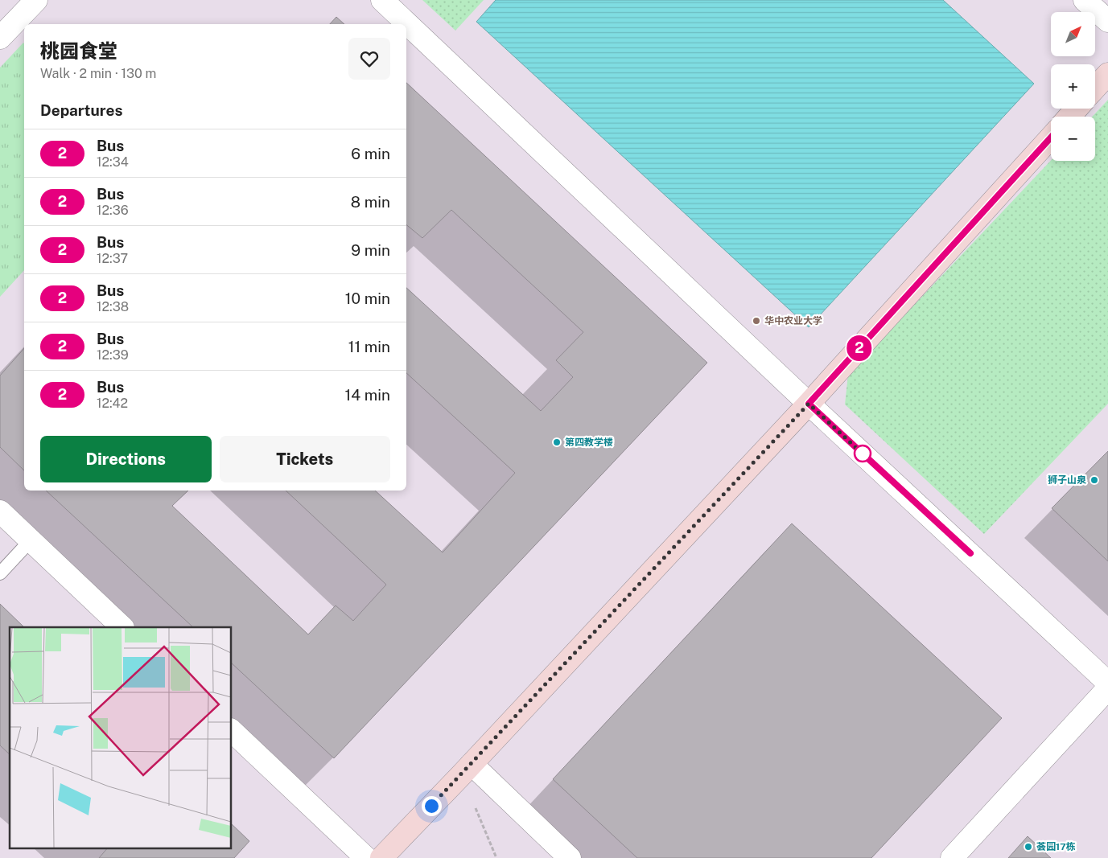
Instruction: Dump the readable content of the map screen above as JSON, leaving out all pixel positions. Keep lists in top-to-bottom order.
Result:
{
  "places": [
    "华中农业大学",
    "第四教学楼",
    "狮子山泉",
    "荟园17栋"
  ],
  "lines": ["bus line 2"],
  "north": "top right",
  "page": {
    "on_map": "2",
    "map_buttons": ["+", "−"],
    "heading": [
      ["桃园食堂", "Walk · 2 min · 130 m"],
      "Departures"
    ],
    "list": [
      {
        "mark": "2",
        "name": "Bus",
        "note": "12:34",
        "value": "6 min"
      },
      {
        "mark": "2",
        "name": "Bus",
        "note": "12:36",
        "value": "8 min"
      },
      {
        "mark": "2",
        "name": "Bus",
        "note": "12:37",
        "value": "9 min"
      },
      {
        "mark": "2",
        "name": "Bus",
        "note": "12:38",
        "value": "10 min"
      },
      {
        "mark": "2",
        "name": "Bus",
        "note": "12:39",
        "value": "11 min"
      },
      {
        "mark": "2",
        "name": "Bus",
        "note": "12:42",
        "value": "14 min"
      }
    ],
    "buttons": ["Directions", "Tickets"]
  }
}
